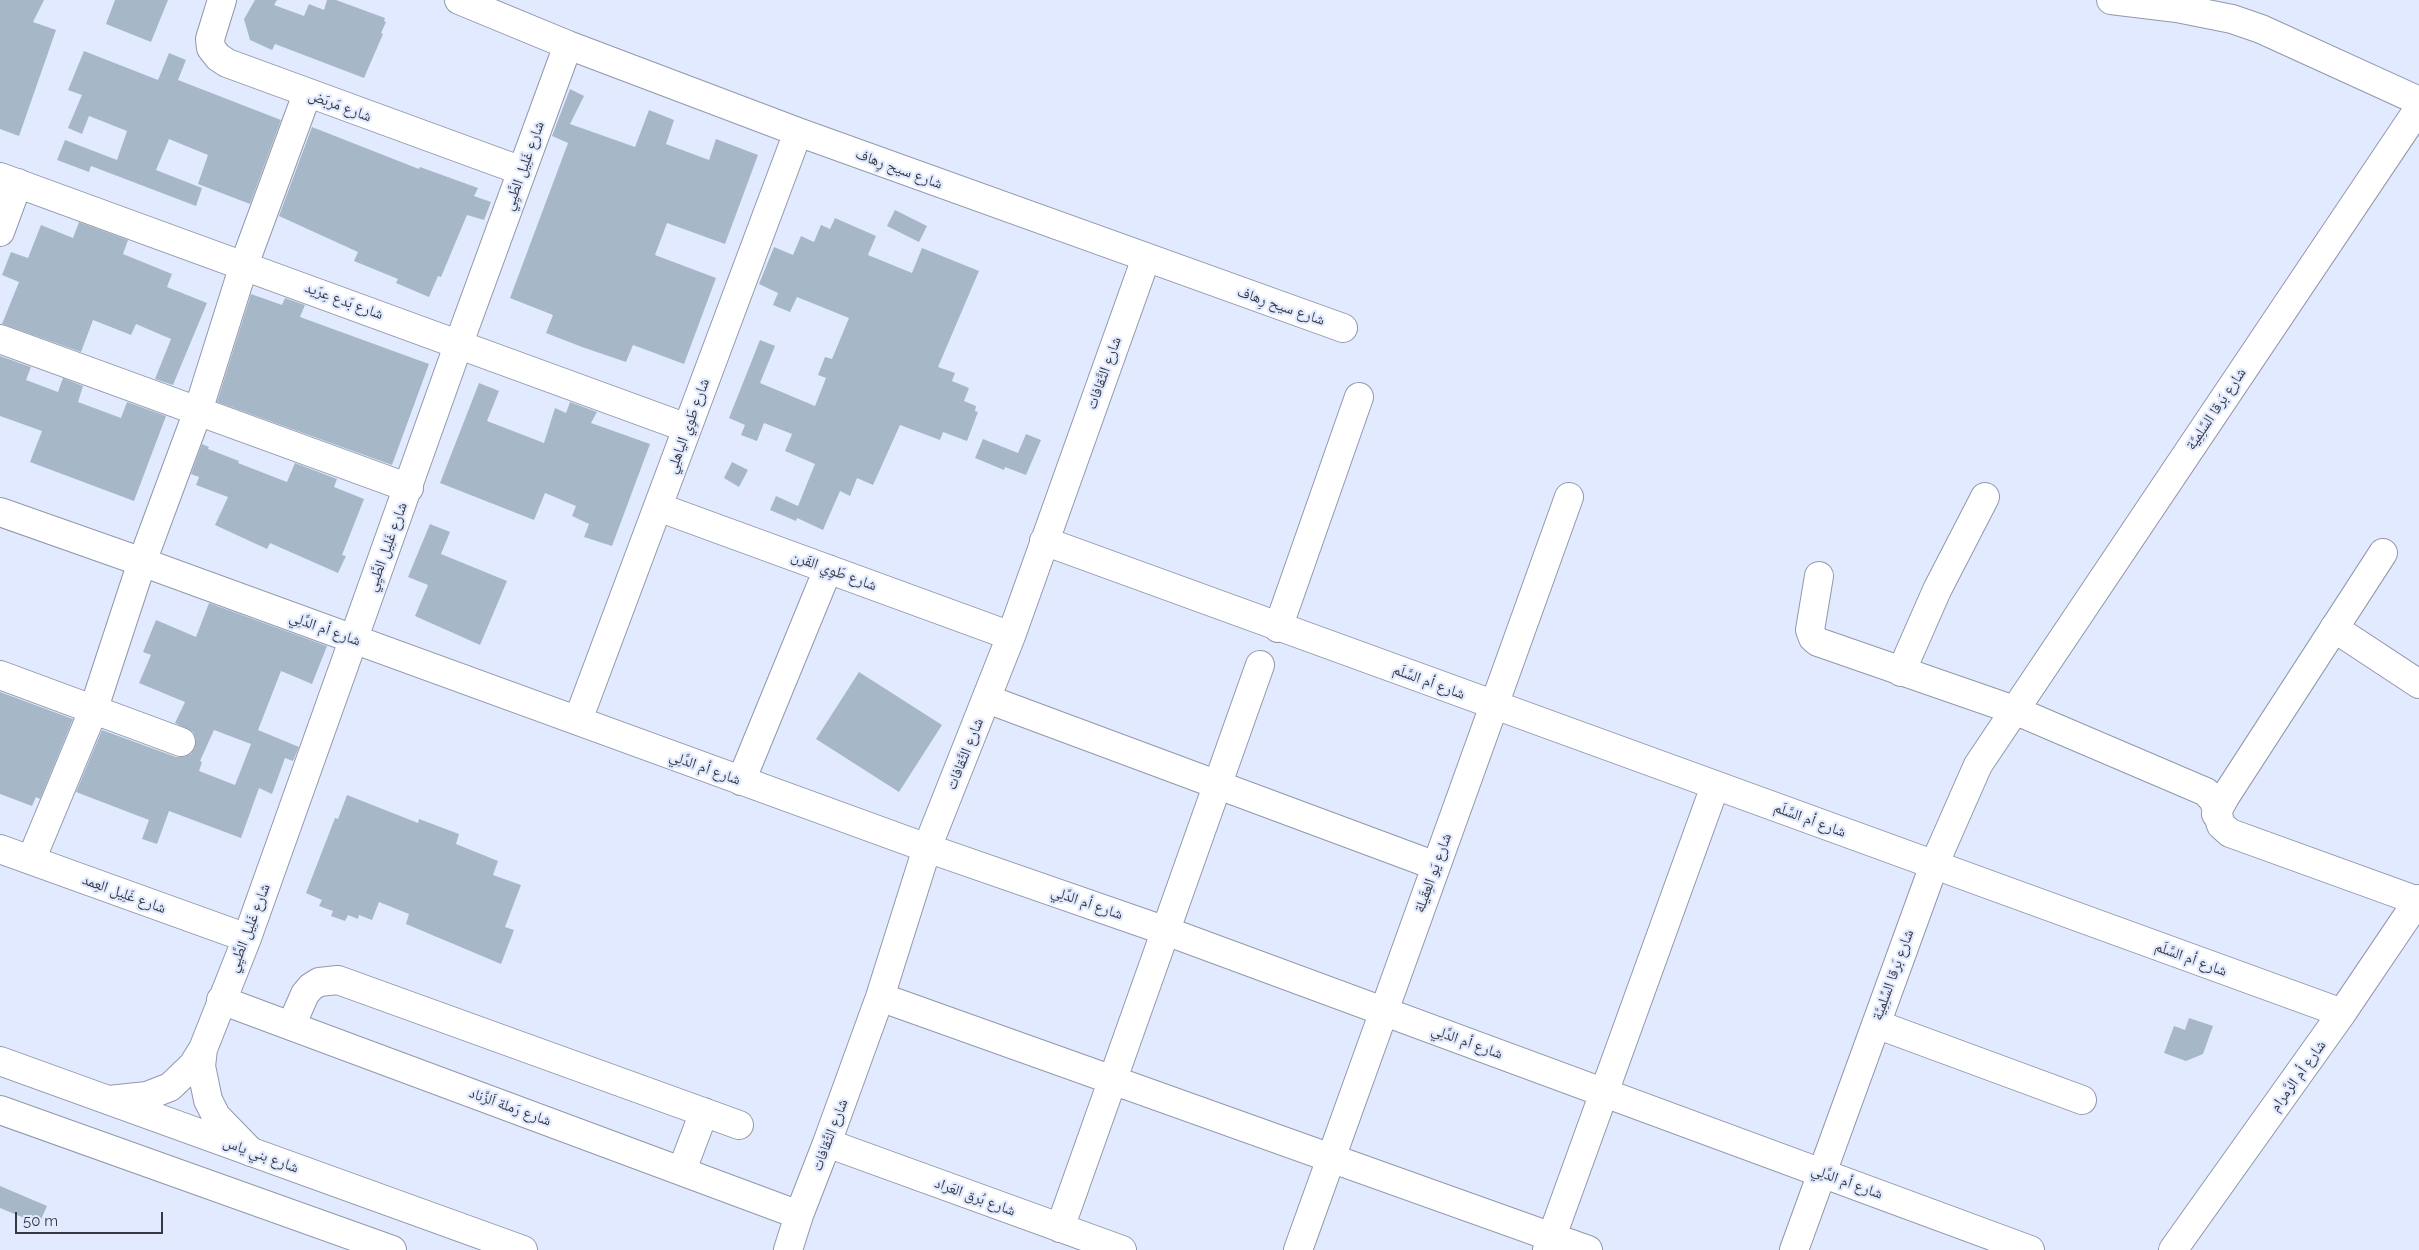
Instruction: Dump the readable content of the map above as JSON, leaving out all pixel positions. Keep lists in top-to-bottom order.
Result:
{
  "streets": {
    "street": [
      "شارع مَربَض",
      "شارع غَلِيل الطَّيِي",
      "شارع سيح رِهاف",
      "شارع بَدع عِرَيد",
      "شارع الثَّقافات",
      "شارع بَرقا السِّلِمِيَّة",
      "شارع طَوِي الياهلِي",
      "شارع طَوِي القَرن",
      "شارع أم الدِّلِي",
      "شارع أم السَّلَم",
      "شارع يَو العِقَيلة",
      "شارع غَلِيل العِمد",
      "شارع أم الرَّمرام",
      "شارع رَملة اَلزِّناد",
      "شارع بني ياس",
      "شارع بُرق العَراد"
    ]
  },
  "crossings": [
    ["شارع مَربَض", "شارع غَلِيل الطَّيِي"],
    ["شارع غَلِيل الطَّيِي", "شارع سيح رِهاف"],
    ["شارع غَلِيل الطَّيِي", "شارع بَدع عِرَيد"],
    ["شارع غَلِيل الطَّيِي", "شارع أم الدِّلِي"],
    ["شارع غَلِيل الطَّيِي", "شارع غَلِيل العِمد"],
    ["شارع غَلِيل الطَّيِي", "شارع رَملة اَلزِّناد"],
    ["شارع غَلِيل الطَّيِي", "شارع بني ياس"],
    ["شارع سيح رِهاف", "شارع الثَّقافات"],
    ["شارع سيح رِهاف", "شارع طَوِي الياهلِي"],
    ["شارع بَدع عِرَيد", "شارع طَوِي الياهلِي"],
    ["شارع الثَّقافات", "شارع طَوِي القَرن"],
    ["شارع الثَّقافات", "شارع أم الدِّلِي"],
    ["شارع الثَّقافات", "شارع أم السَّلَم"],
    ["شارع الثَّقافات", "شارع رَملة اَلزِّناد"],
    ["شارع الثَّقافات", "شارع بُرق العَراد"],
    ["شارع بَرقا السِّلِمِيَّة", "شارع أم الدِّلِي"],
    ["شارع بَرقا السِّلِمِيَّة", "شارع أم السَّلَم"],
    ["شارع طَوِي الياهلِي", "شارع طَوِي القَرن"],
    ["شارع طَوِي الياهلِي", "شارع أم الدِّلِي"],
    ["شارع أم الدِّلِي", "شارع يَو العِقَيلة"],
    ["شارع أم السَّلَم", "شارع يَو العِقَيلة"],
    ["شارع أم السَّلَم", "شارع أم الرَّمرام"]
  ],
  "scale_bar": "50 m"
}
